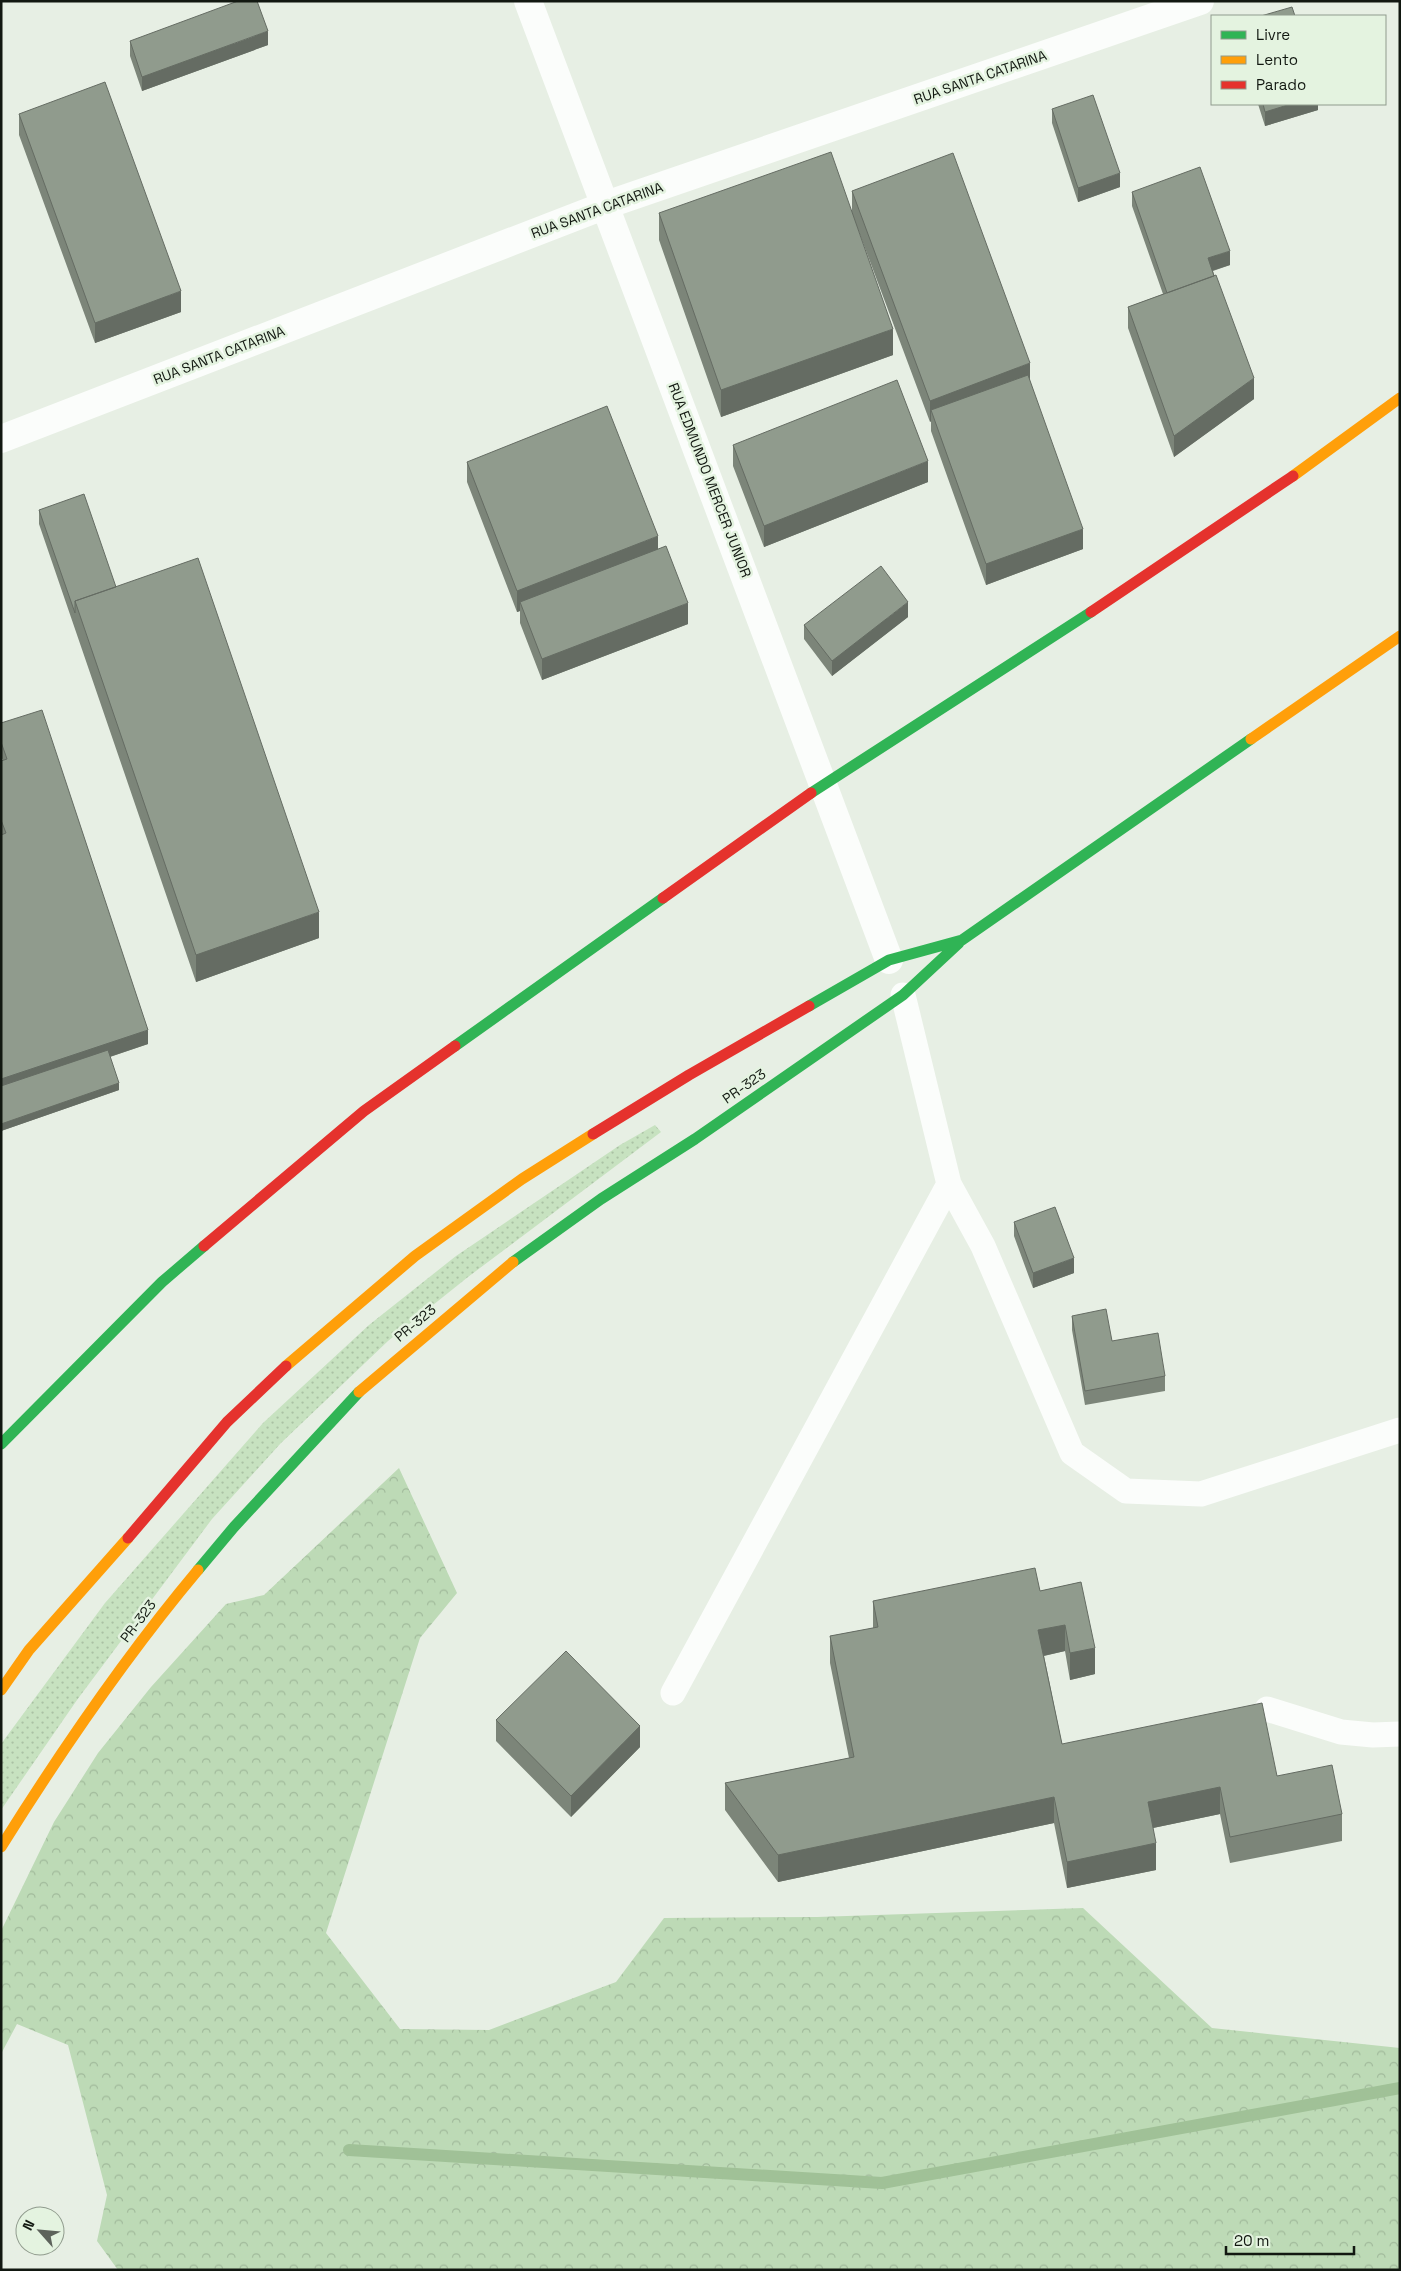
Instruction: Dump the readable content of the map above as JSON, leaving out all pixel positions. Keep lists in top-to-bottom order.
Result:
{
  "streets": {
    "main road": ["PR-323"],
    "street": ["RUA SANTA CATARINA", "RUA EDMUNDO MERCER JUNIOR"]
  },
  "crossings": [
    ["RUA SANTA CATARINA", "RUA EDMUNDO MERCER JUNIOR"]
  ],
  "legend": ["Livre", "Lento", "Parado"],
  "scale_bar": "20 m",
  "north": "top left"
}
